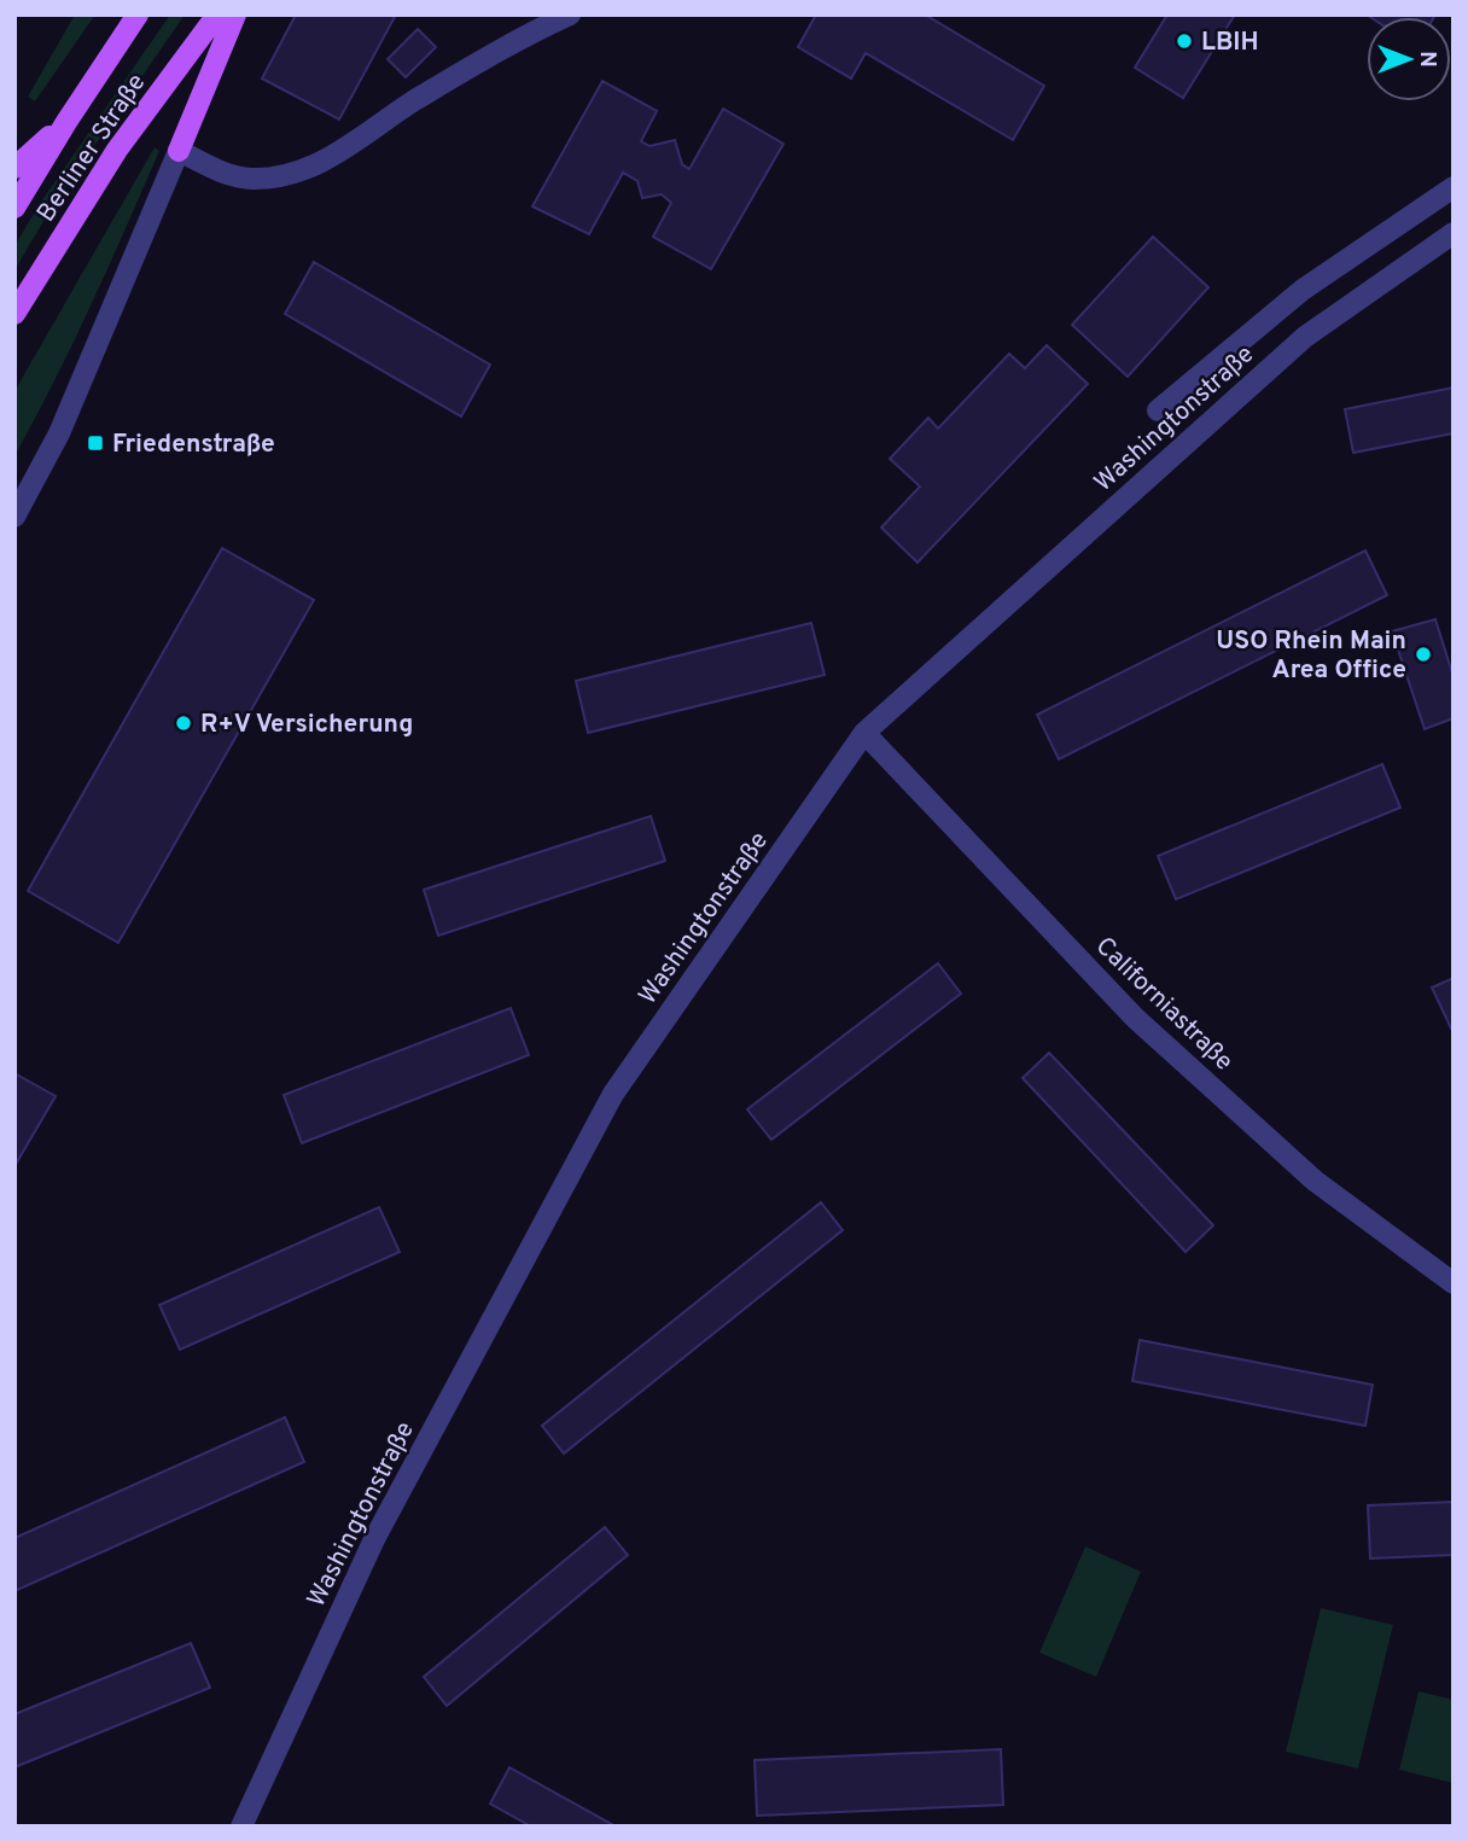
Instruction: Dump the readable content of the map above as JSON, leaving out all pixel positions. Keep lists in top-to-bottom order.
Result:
{
  "streets": {
    "main road": ["Berliner Straße"],
    "street": ["Washingtonstraße", "Californiastraße"]
  },
  "crossings": [
    ["Washingtonstraße", "Californiastraße"]
  ],
  "places": {
    "other": ["LBIH", "USO Rhein Main Area Office", "R+V Versicherung"],
    "transit": ["Friedenstraße"]
  },
  "north": "right"
}
